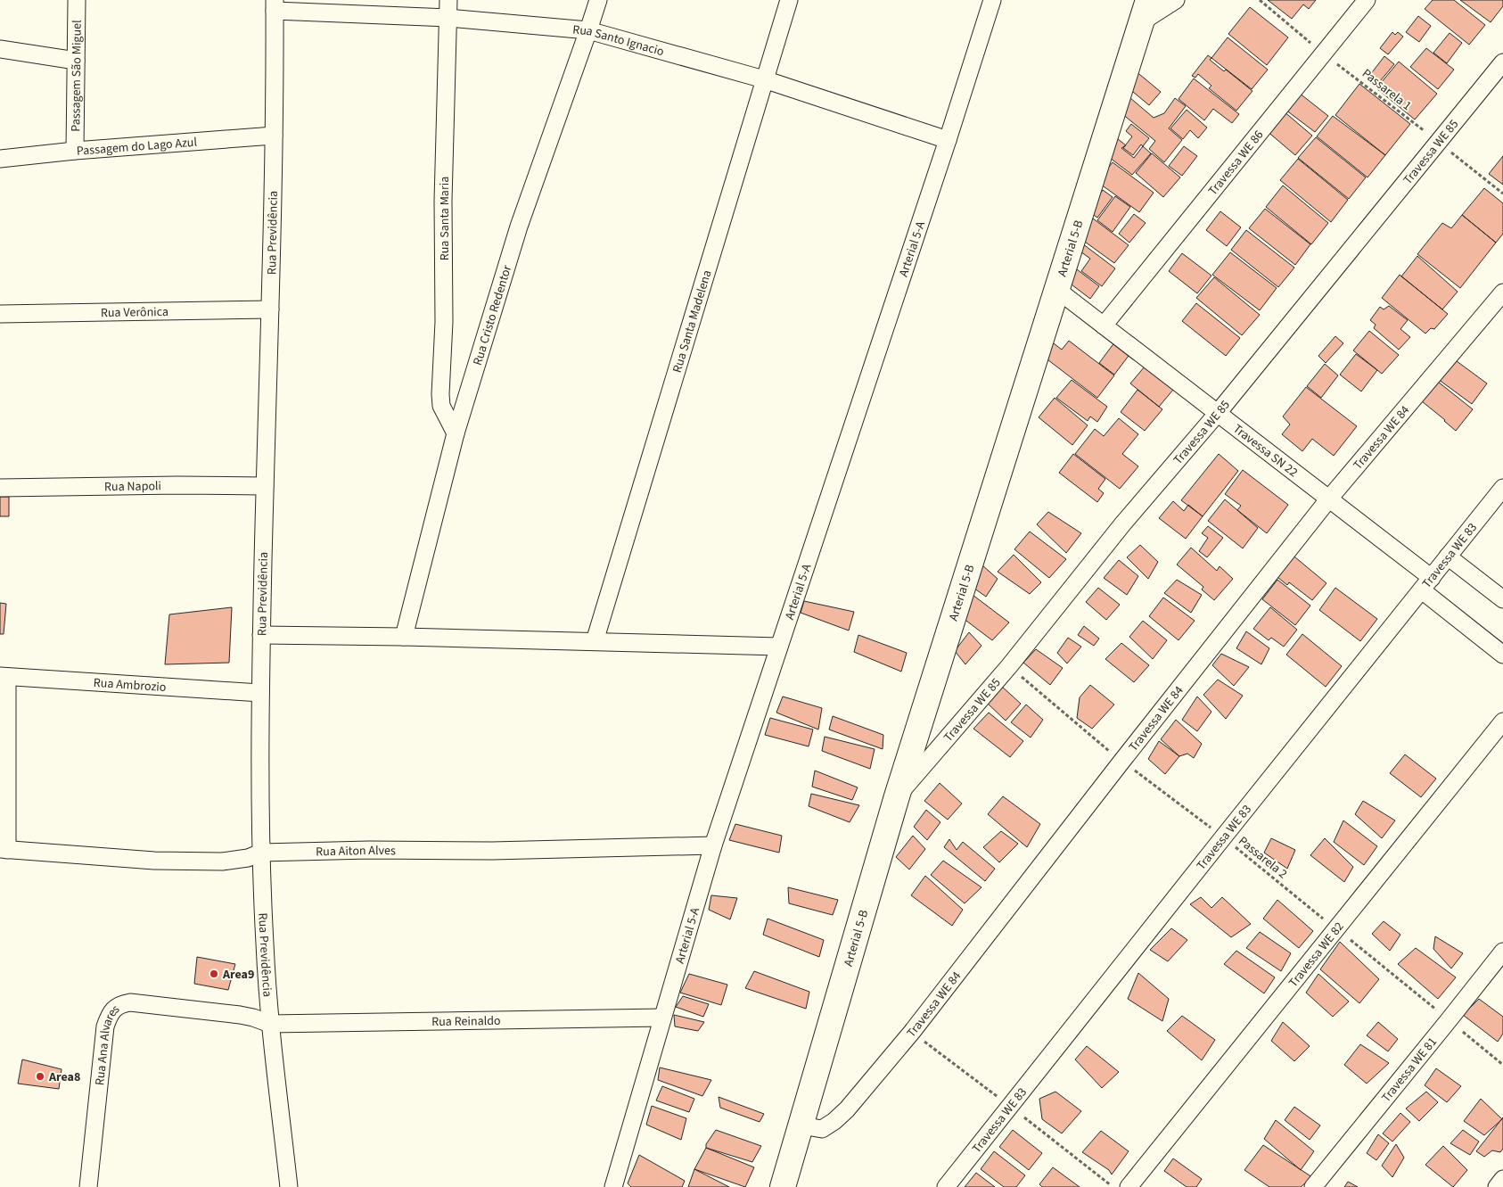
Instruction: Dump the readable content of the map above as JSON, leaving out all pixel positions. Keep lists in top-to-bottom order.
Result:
{
  "streets": {
    "main road": ["Arterial 5-B"],
    "street": [
      "Rua Santo Ignacio",
      "Passagem São Miguel",
      "Passagem do Lago Azul",
      "Travessa WE 85",
      "Travessa WE 86",
      "Rua Santa Maria",
      "Rua Previdência",
      "Arterial 5-A",
      "Rua Verônica",
      "Rua Cristo Redentor",
      "Rua Santa Madelena",
      "Travessa WE 84",
      "Travessa SN 22",
      "Rua Napoli",
      "Travessa WE 83",
      "Rua Ambrozio",
      "Rua Aiton Alves",
      "Travessa WE 82",
      "Rua Reinaldo",
      "Rua Ana Alvares",
      "Travessa WE 81"
    ],
    "path": ["Passarela 1", "Passarela 2"]
  },
  "crossings": [
    ["Rua Santo Ignacio", "Rua Santa Maria"],
    ["Rua Santo Ignacio", "Rua Previdência"],
    ["Rua Santo Ignacio", "Arterial 5-A"],
    ["Rua Santo Ignacio", "Rua Cristo Redentor"],
    ["Rua Santo Ignacio", "Rua Santa Madelena"],
    ["Passagem São Miguel", "Passagem do Lago Azul"],
    ["Passarela 1", "Travessa WE 85"],
    ["Passarela 1", "Travessa WE 86"],
    ["Passagem do Lago Azul", "Rua Previdência"],
    ["Travessa WE 85", "Arterial 5-B"],
    ["Travessa WE 85", "Travessa SN 22"],
    ["Travessa WE 85", "Passarela 2"],
    ["Travessa WE 86", "Travessa SN 22"],
    ["Rua Santa Maria", "Rua Cristo Redentor"],
    ["Rua Previdência", "Rua Verônica"],
    ["Rua Previdência", "Rua Napoli"],
    ["Rua Previdência", "Rua Ambrozio"],
    ["Rua Previdência", "Rua Aiton Alves"],
    ["Rua Previdência", "Rua Reinaldo"],
    ["Rua Previdência", "Rua Ana Alvares"],
    ["Arterial 5-B", "Travessa WE 84"],
    ["Arterial 5-B", "Travessa SN 22"],
    ["Arterial 5-A", "Rua Aiton Alves"],
    ["Arterial 5-A", "Rua Reinaldo"],
    ["Travessa WE 84", "Travessa SN 22"],
    ["Travessa WE 84", "Passarela 2"],
    ["Travessa SN 22", "Travessa WE 83"],
    ["Travessa WE 83", "Passarela 2"],
    ["Passarela 2", "Travessa WE 82"],
    ["Passarela 2", "Travessa WE 81"],
    ["Rua Reinaldo", "Rua Ana Alvares"]
  ],
  "places": ["Area9", "Area8"]
}
